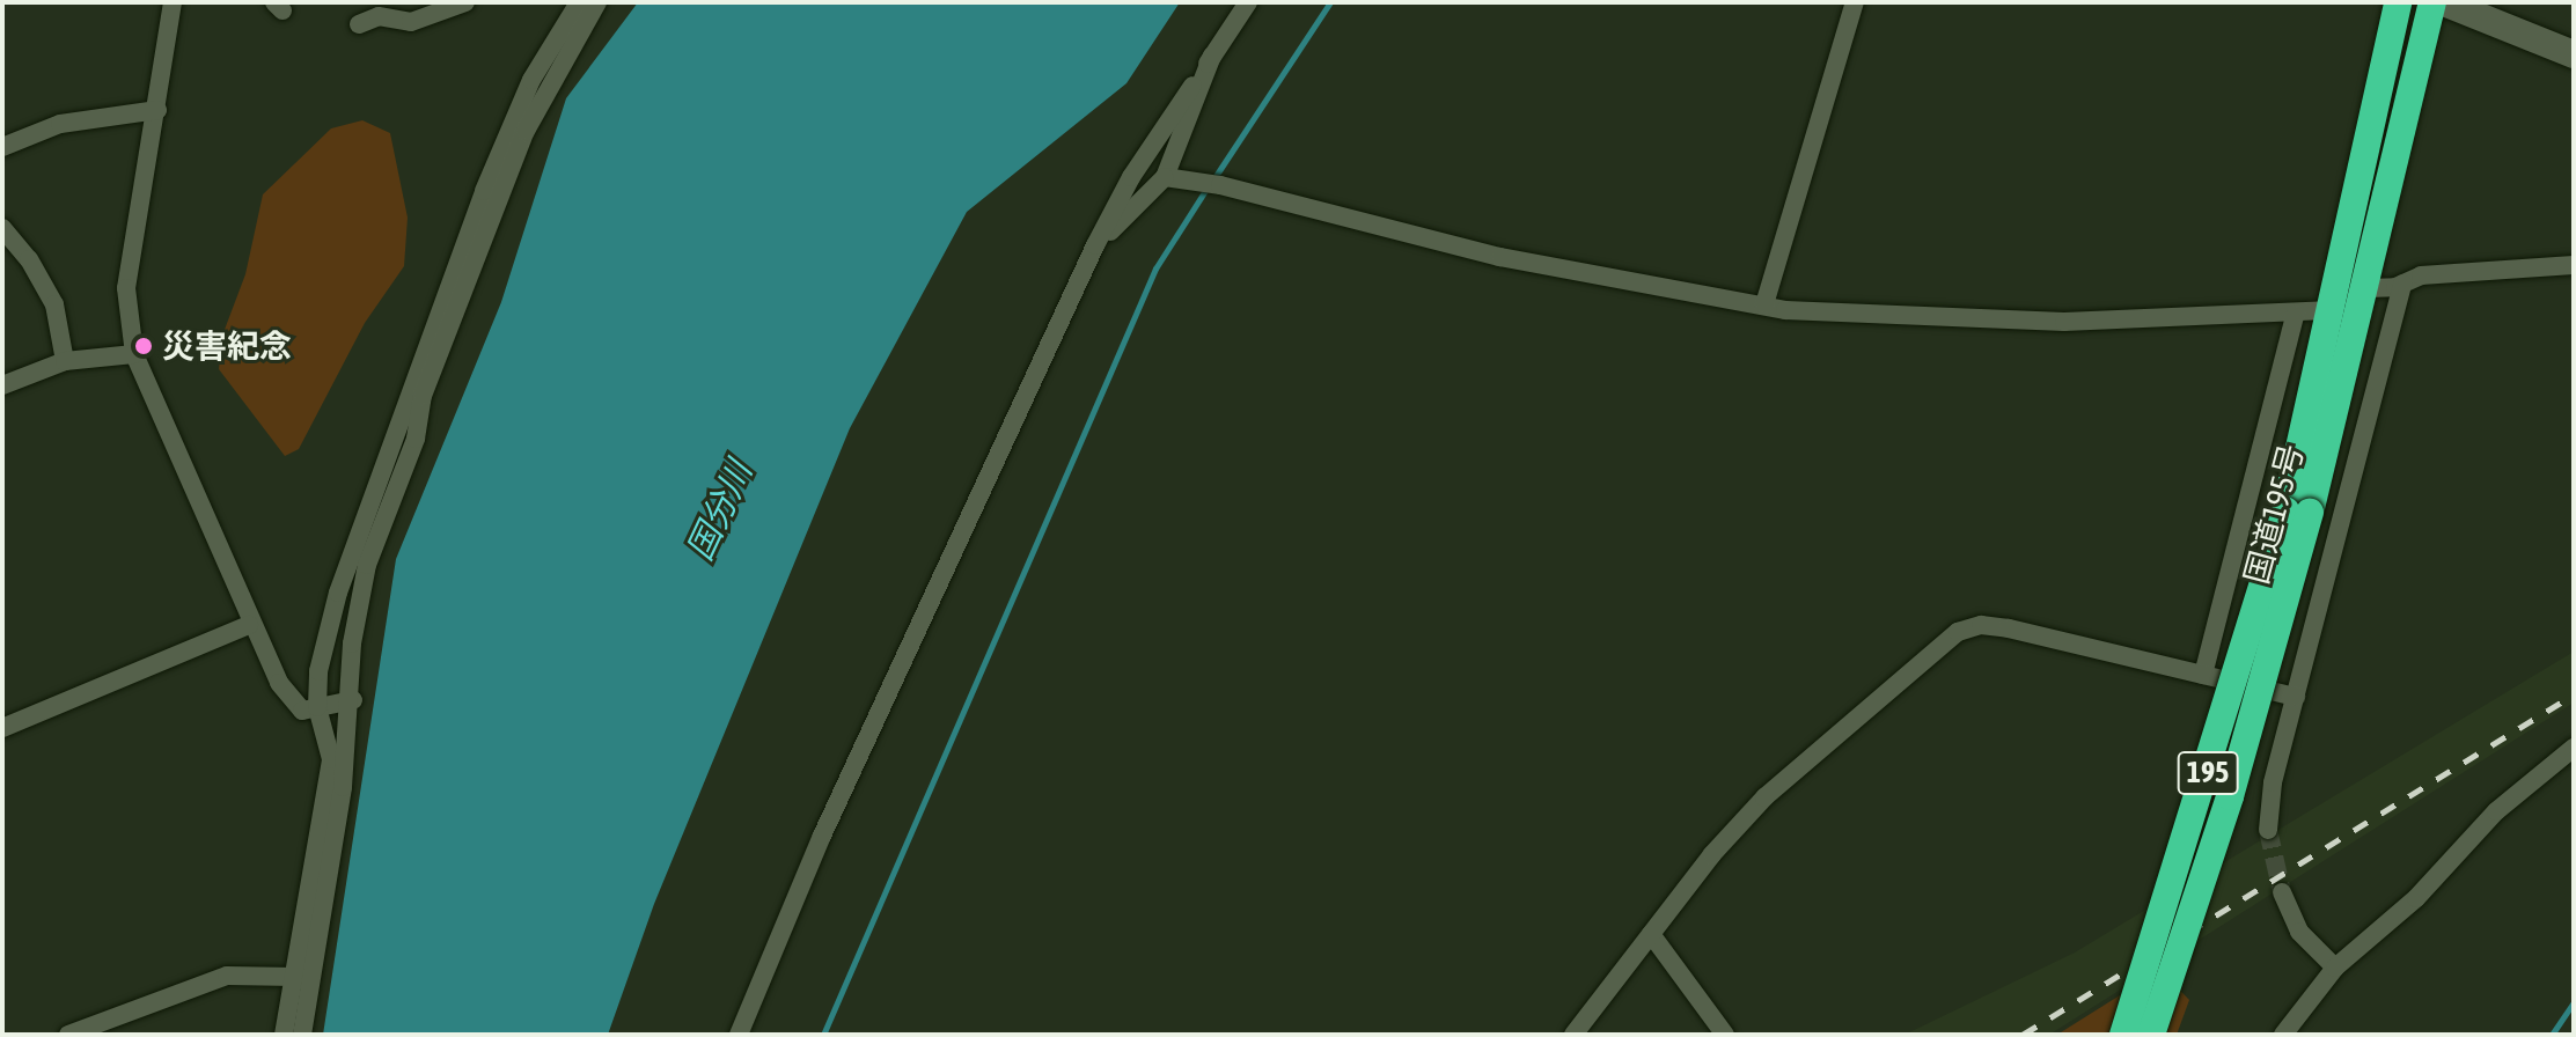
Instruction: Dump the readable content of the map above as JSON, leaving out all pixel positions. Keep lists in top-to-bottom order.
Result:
{
  "streets": {
    "highway": ["国道195号", "195"]
  },
  "water": ["国分川"],
  "places": ["災害紀念"]
}
